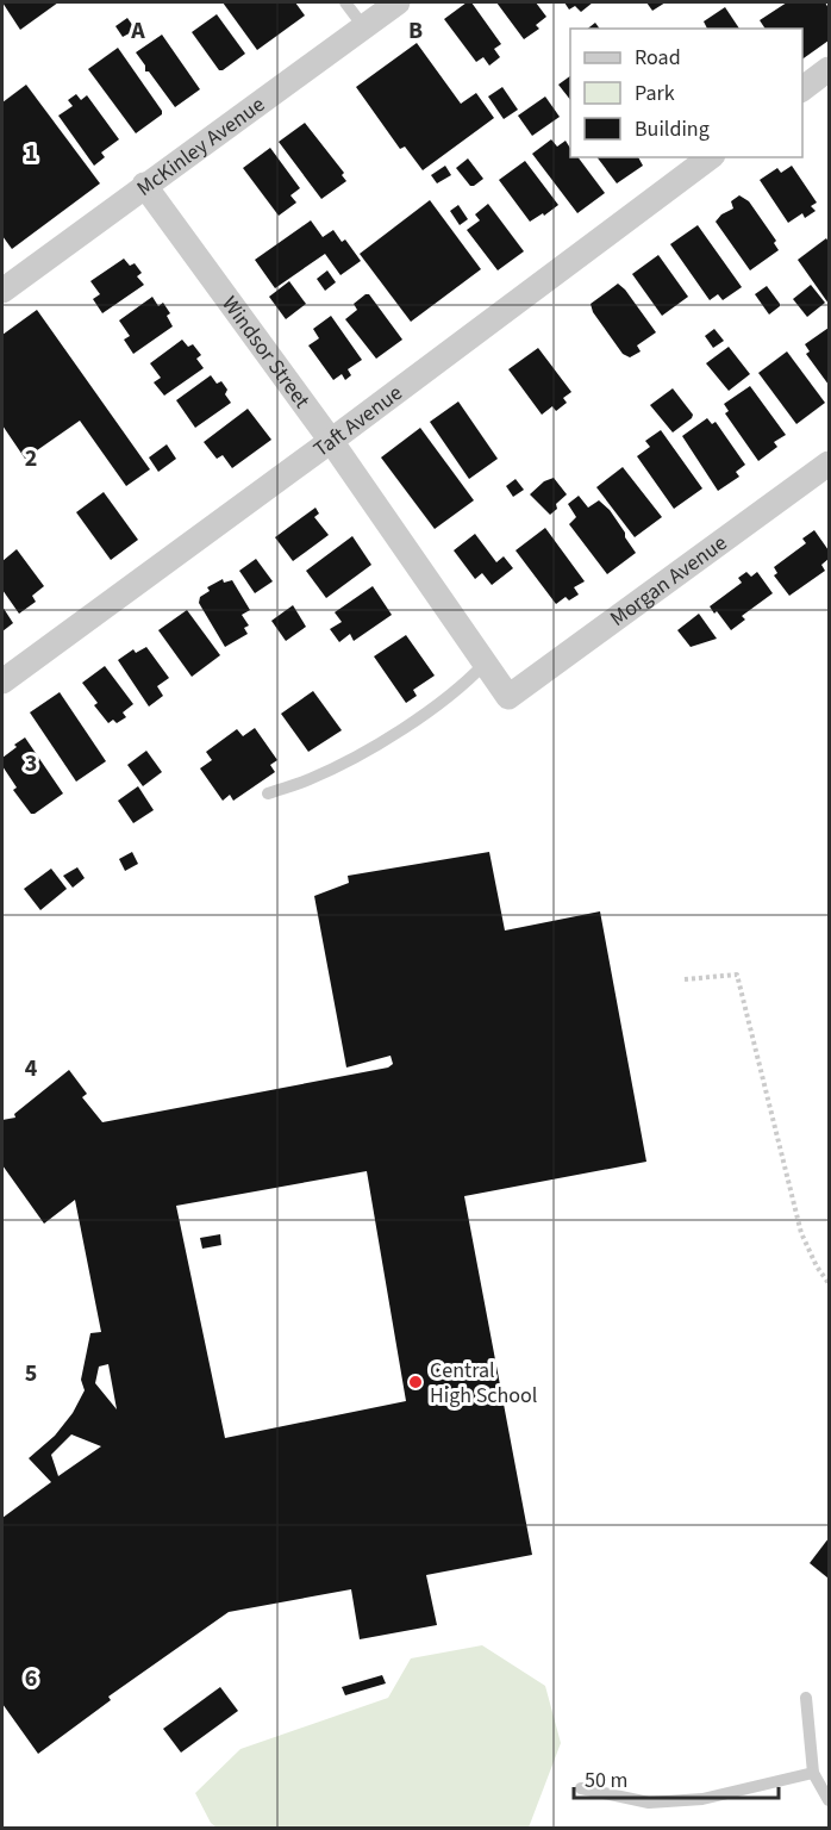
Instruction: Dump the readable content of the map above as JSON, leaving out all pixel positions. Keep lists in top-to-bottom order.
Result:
{
  "streets": {
    "street": [
      "McKinley Avenue",
      "Windsor Street",
      "Taft Avenue",
      "Morgan Avenue"
    ]
  },
  "crossings": [
    ["McKinley Avenue", "Windsor Street"],
    ["Windsor Street", "Taft Avenue"],
    ["Windsor Street", "Morgan Avenue"]
  ],
  "places": ["Central High School"],
  "legend": ["Road", "Park", "Building"],
  "scale_bar": "50 m",
  "grid": {
    "columns": ["A", "B"],
    "rows": [
      "1",
      "2",
      "3",
      "4",
      "5",
      "6"
    ]
  }
}
